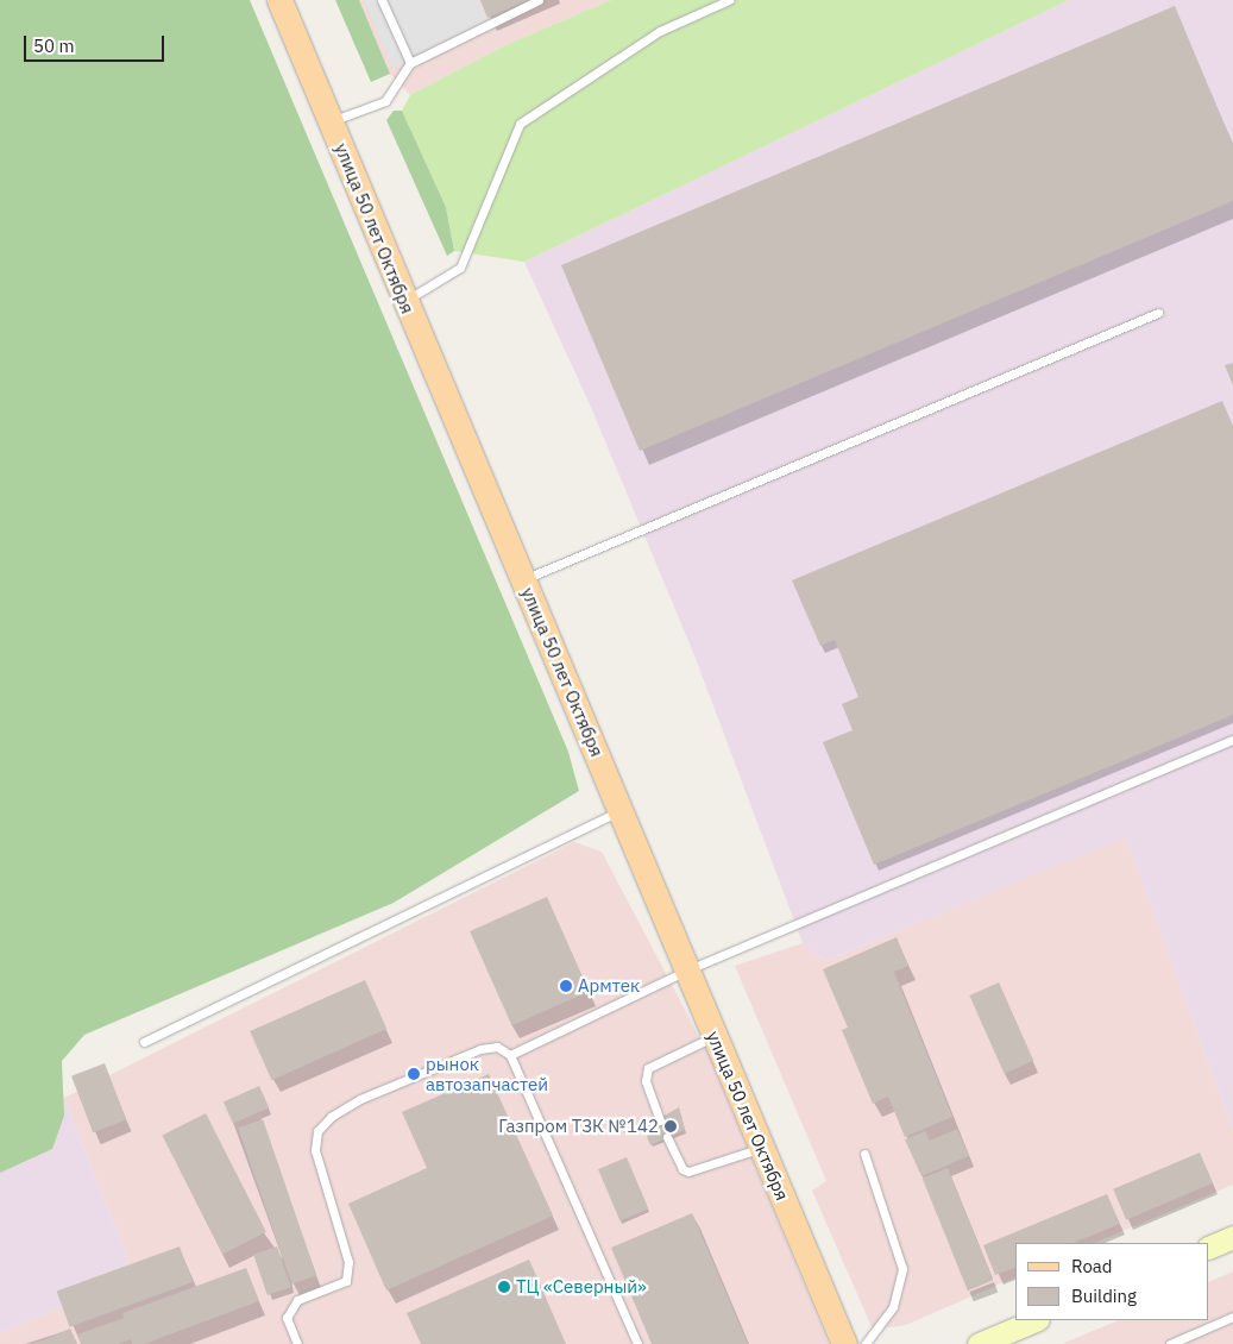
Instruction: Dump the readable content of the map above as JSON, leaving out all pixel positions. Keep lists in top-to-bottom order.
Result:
{
  "streets": {
    "main road": ["улица 50 лет Октября"]
  },
  "places": [
    "Армтек",
    "рынок автозапчастей",
    "Газпром ТЗК №142",
    "ТЦ «Северный»"
  ],
  "legend": ["Road", "Building"],
  "scale_bar": "50 m"
}
